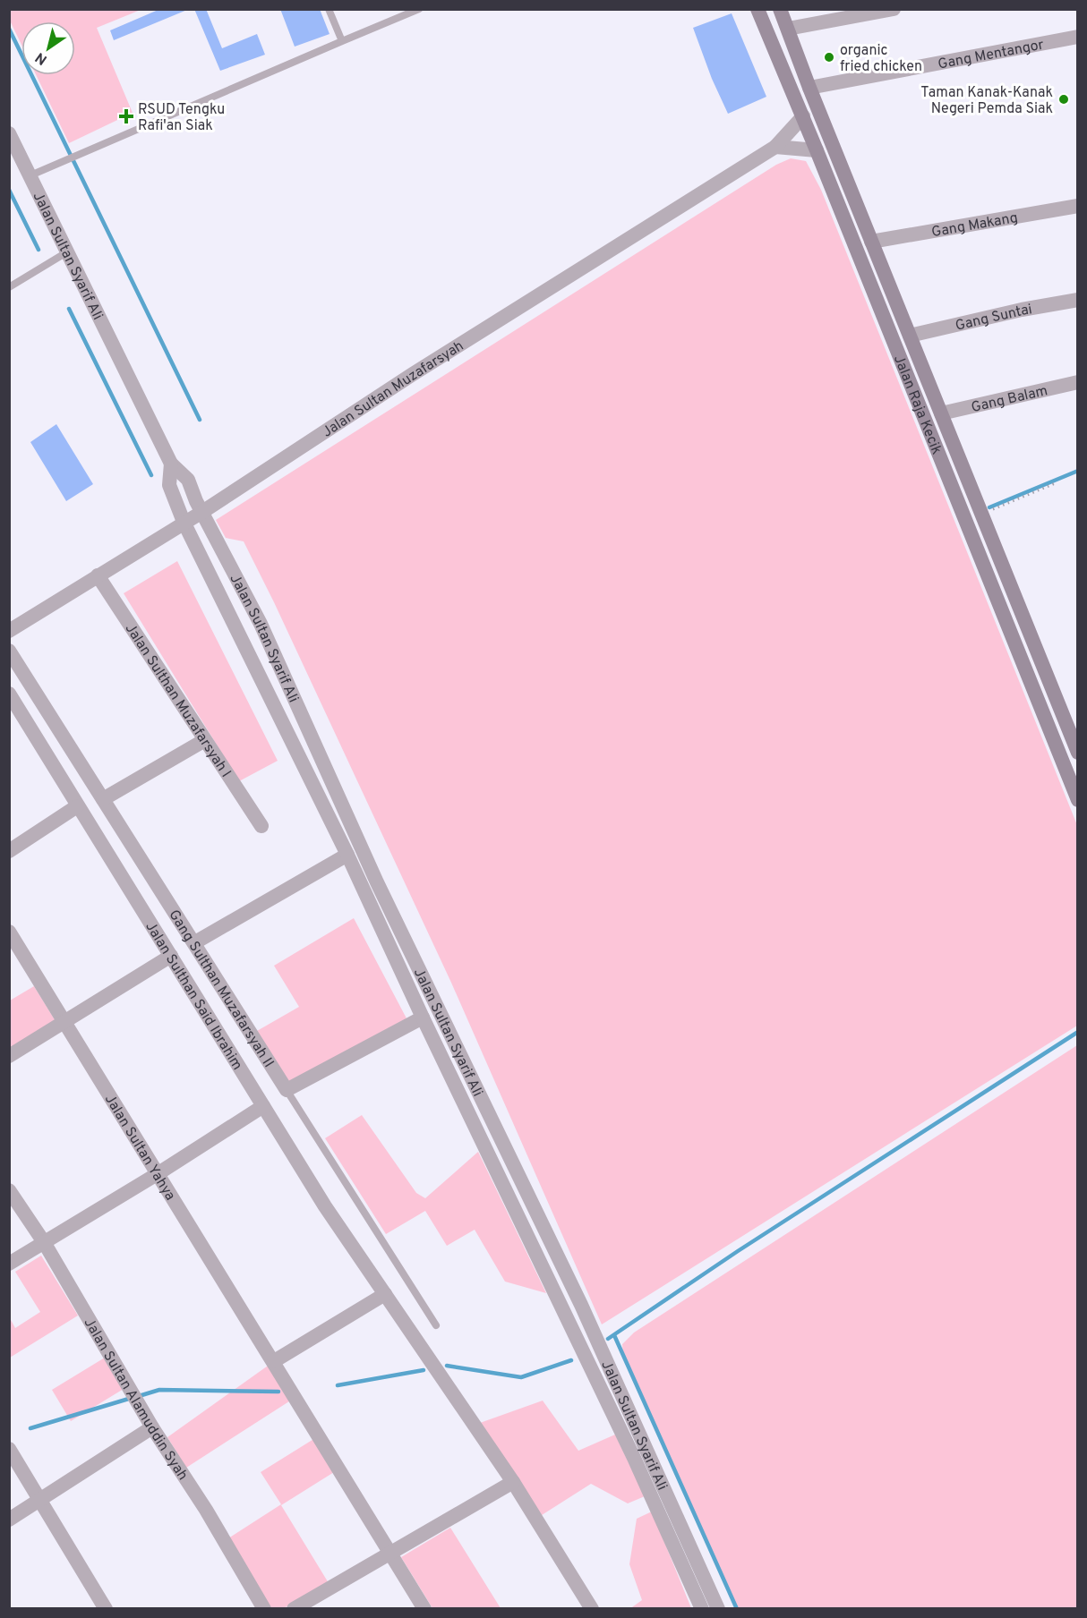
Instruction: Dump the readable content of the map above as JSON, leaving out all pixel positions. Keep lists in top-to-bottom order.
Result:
{
  "streets": {
    "main road": ["Jalan Raja Kecik"],
    "street": [
      "Gang Mentangor",
      "Gang Makang",
      "Jalan Sultan Syarif Ali",
      "Gang Suntai",
      "Jalan Sultan Muzafarsyah",
      "Gang Balam",
      "Jalan Sulthan Muzafarsyah I",
      "Gang Sulthan Muzafarsyah II",
      "Jalan Sulthan Said Ibrahim",
      "Jalan Sultan Yahya",
      "Jalan Sultan Alamuddin Syah"
    ]
  },
  "crossings": [
    ["Gang Mentangor", "Jalan Raja Kecik"],
    ["Gang Makang", "Jalan Raja Kecik"],
    ["Jalan Sultan Syarif Ali", "Jalan Sultan Muzafarsyah"],
    ["Gang Suntai", "Jalan Raja Kecik"],
    ["Jalan Sultan Muzafarsyah", "Jalan Raja Kecik"],
    ["Jalan Sultan Muzafarsyah", "Jalan Sulthan Muzafarsyah I"],
    ["Gang Balam", "Jalan Raja Kecik"]
  ],
  "places": {
    "other": ["organic fried chicken", "Taman Kanak-Kanak Negeri Pemda Siak"],
    "health": ["RSUD Tengku Rafi'an Siak"]
  },
  "north": "bottom left"
}
